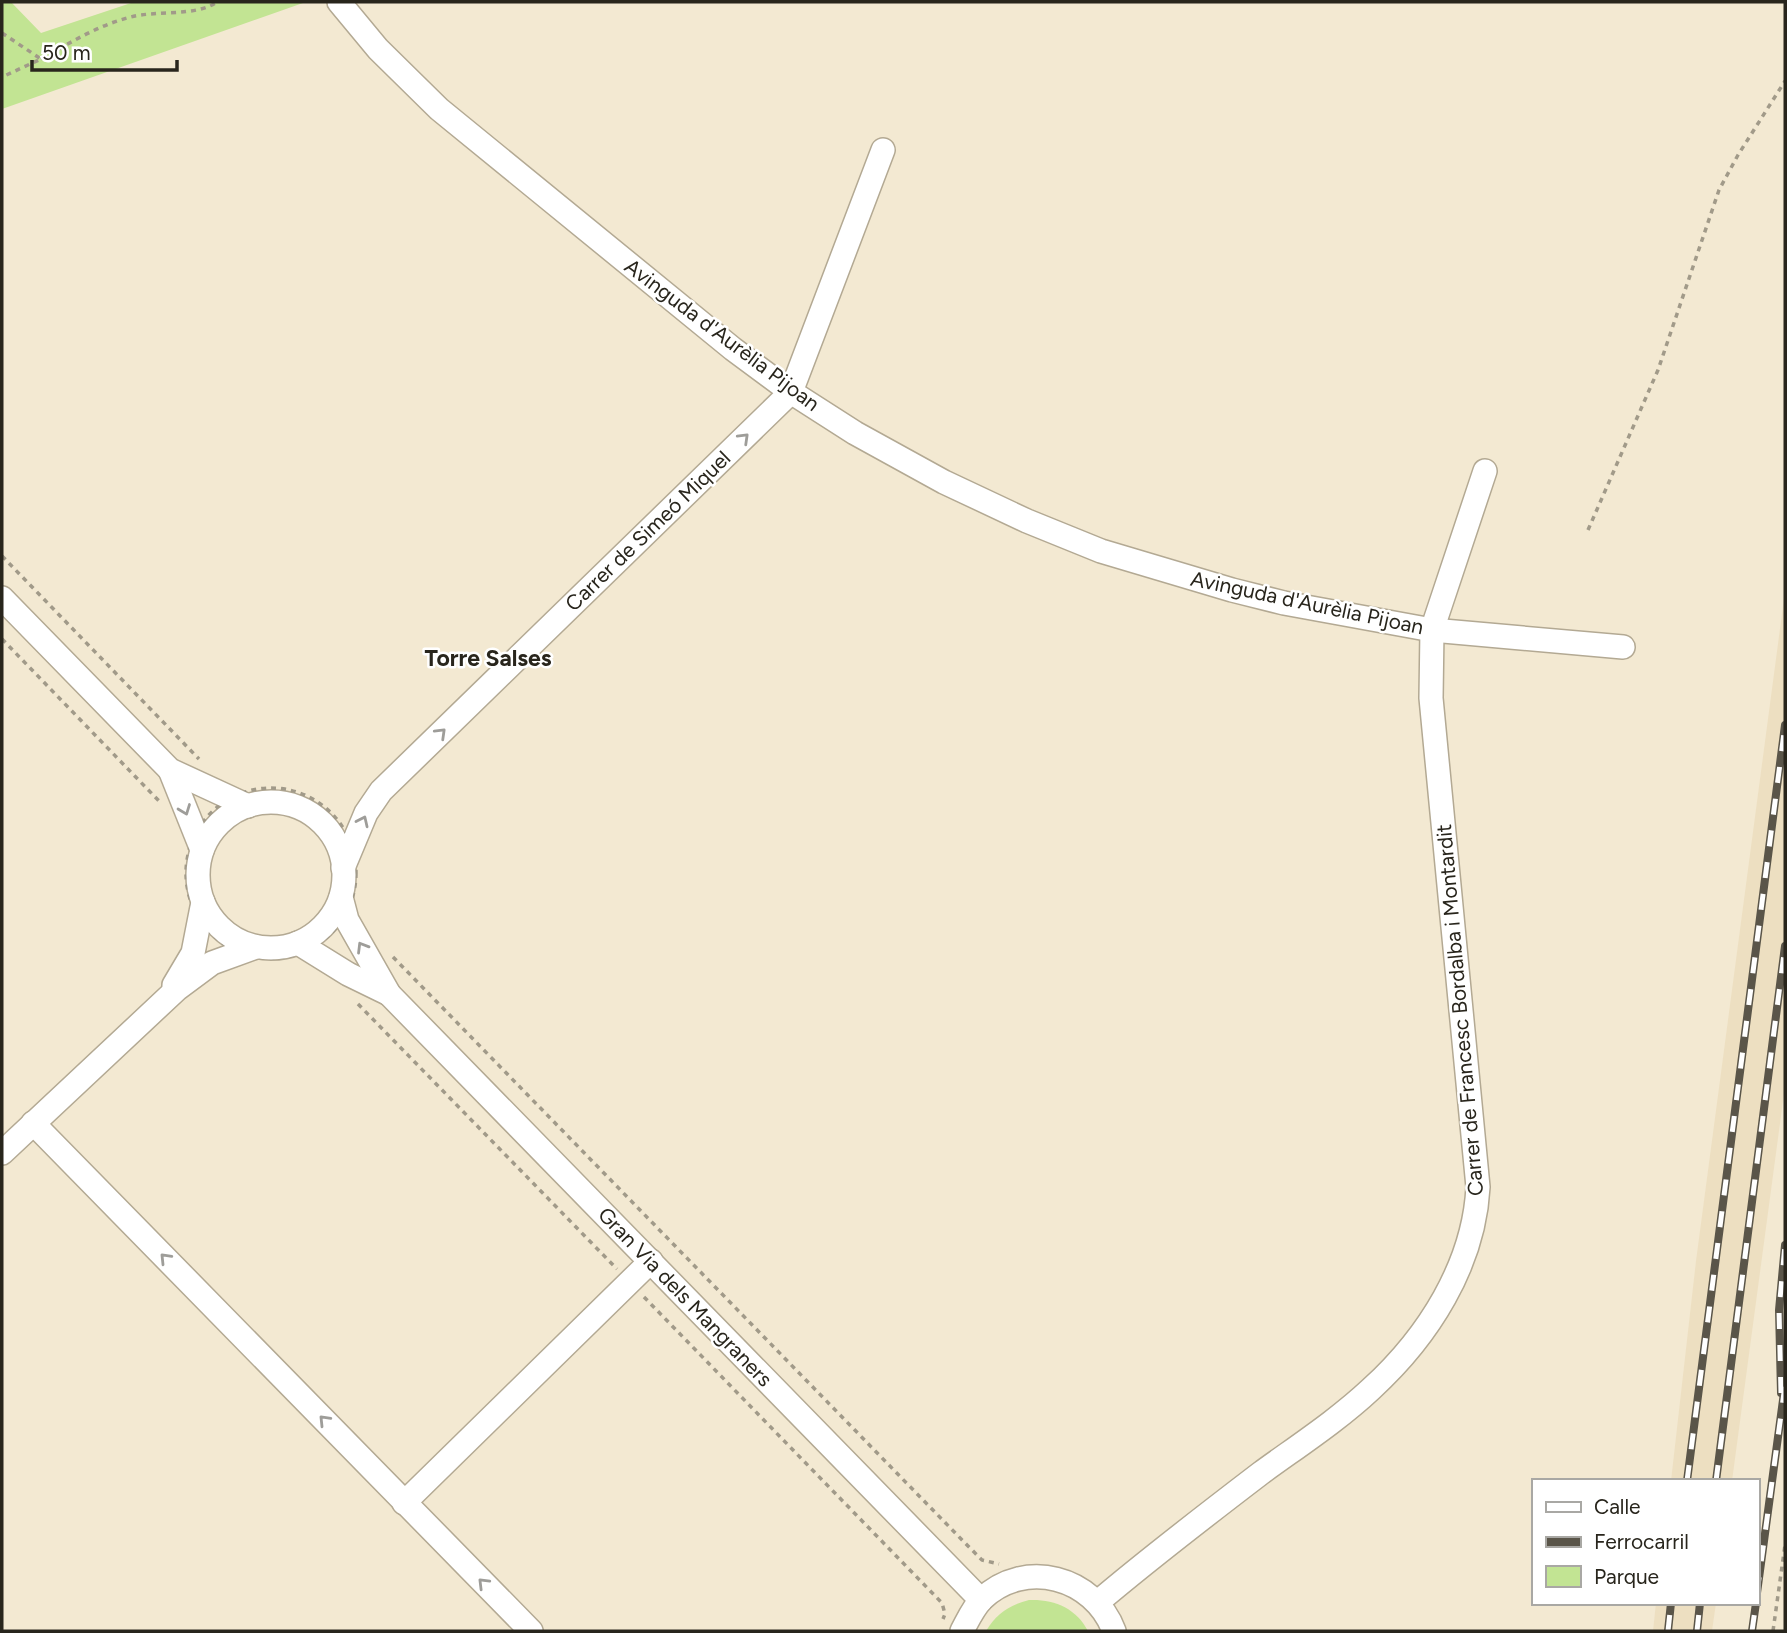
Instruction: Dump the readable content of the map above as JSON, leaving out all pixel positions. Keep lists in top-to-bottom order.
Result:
{
  "streets": {
    "street": [
      "Avinguda d'Aurèlia Pijoan",
      "Carrer de Simeó Miquel",
      "Carrer de Francesc Bordalba i Montardit",
      "Gran Via dels Mangraners"
    ]
  },
  "crossings": [
    ["Avinguda d'Aurèlia Pijoan", "Carrer de Simeó Miquel"],
    ["Avinguda d'Aurèlia Pijoan", "Carrer de Francesc Bordalba i Montardit"],
    ["Carrer de Simeó Miquel", "Gran Via dels Mangraners"]
  ],
  "one_way": ["Carrer de Simeó Miquel"],
  "districts": ["Torre Salses"],
  "legend": ["Calle", "Ferrocarril", "Parque"],
  "scale_bar": "50 m"
}
